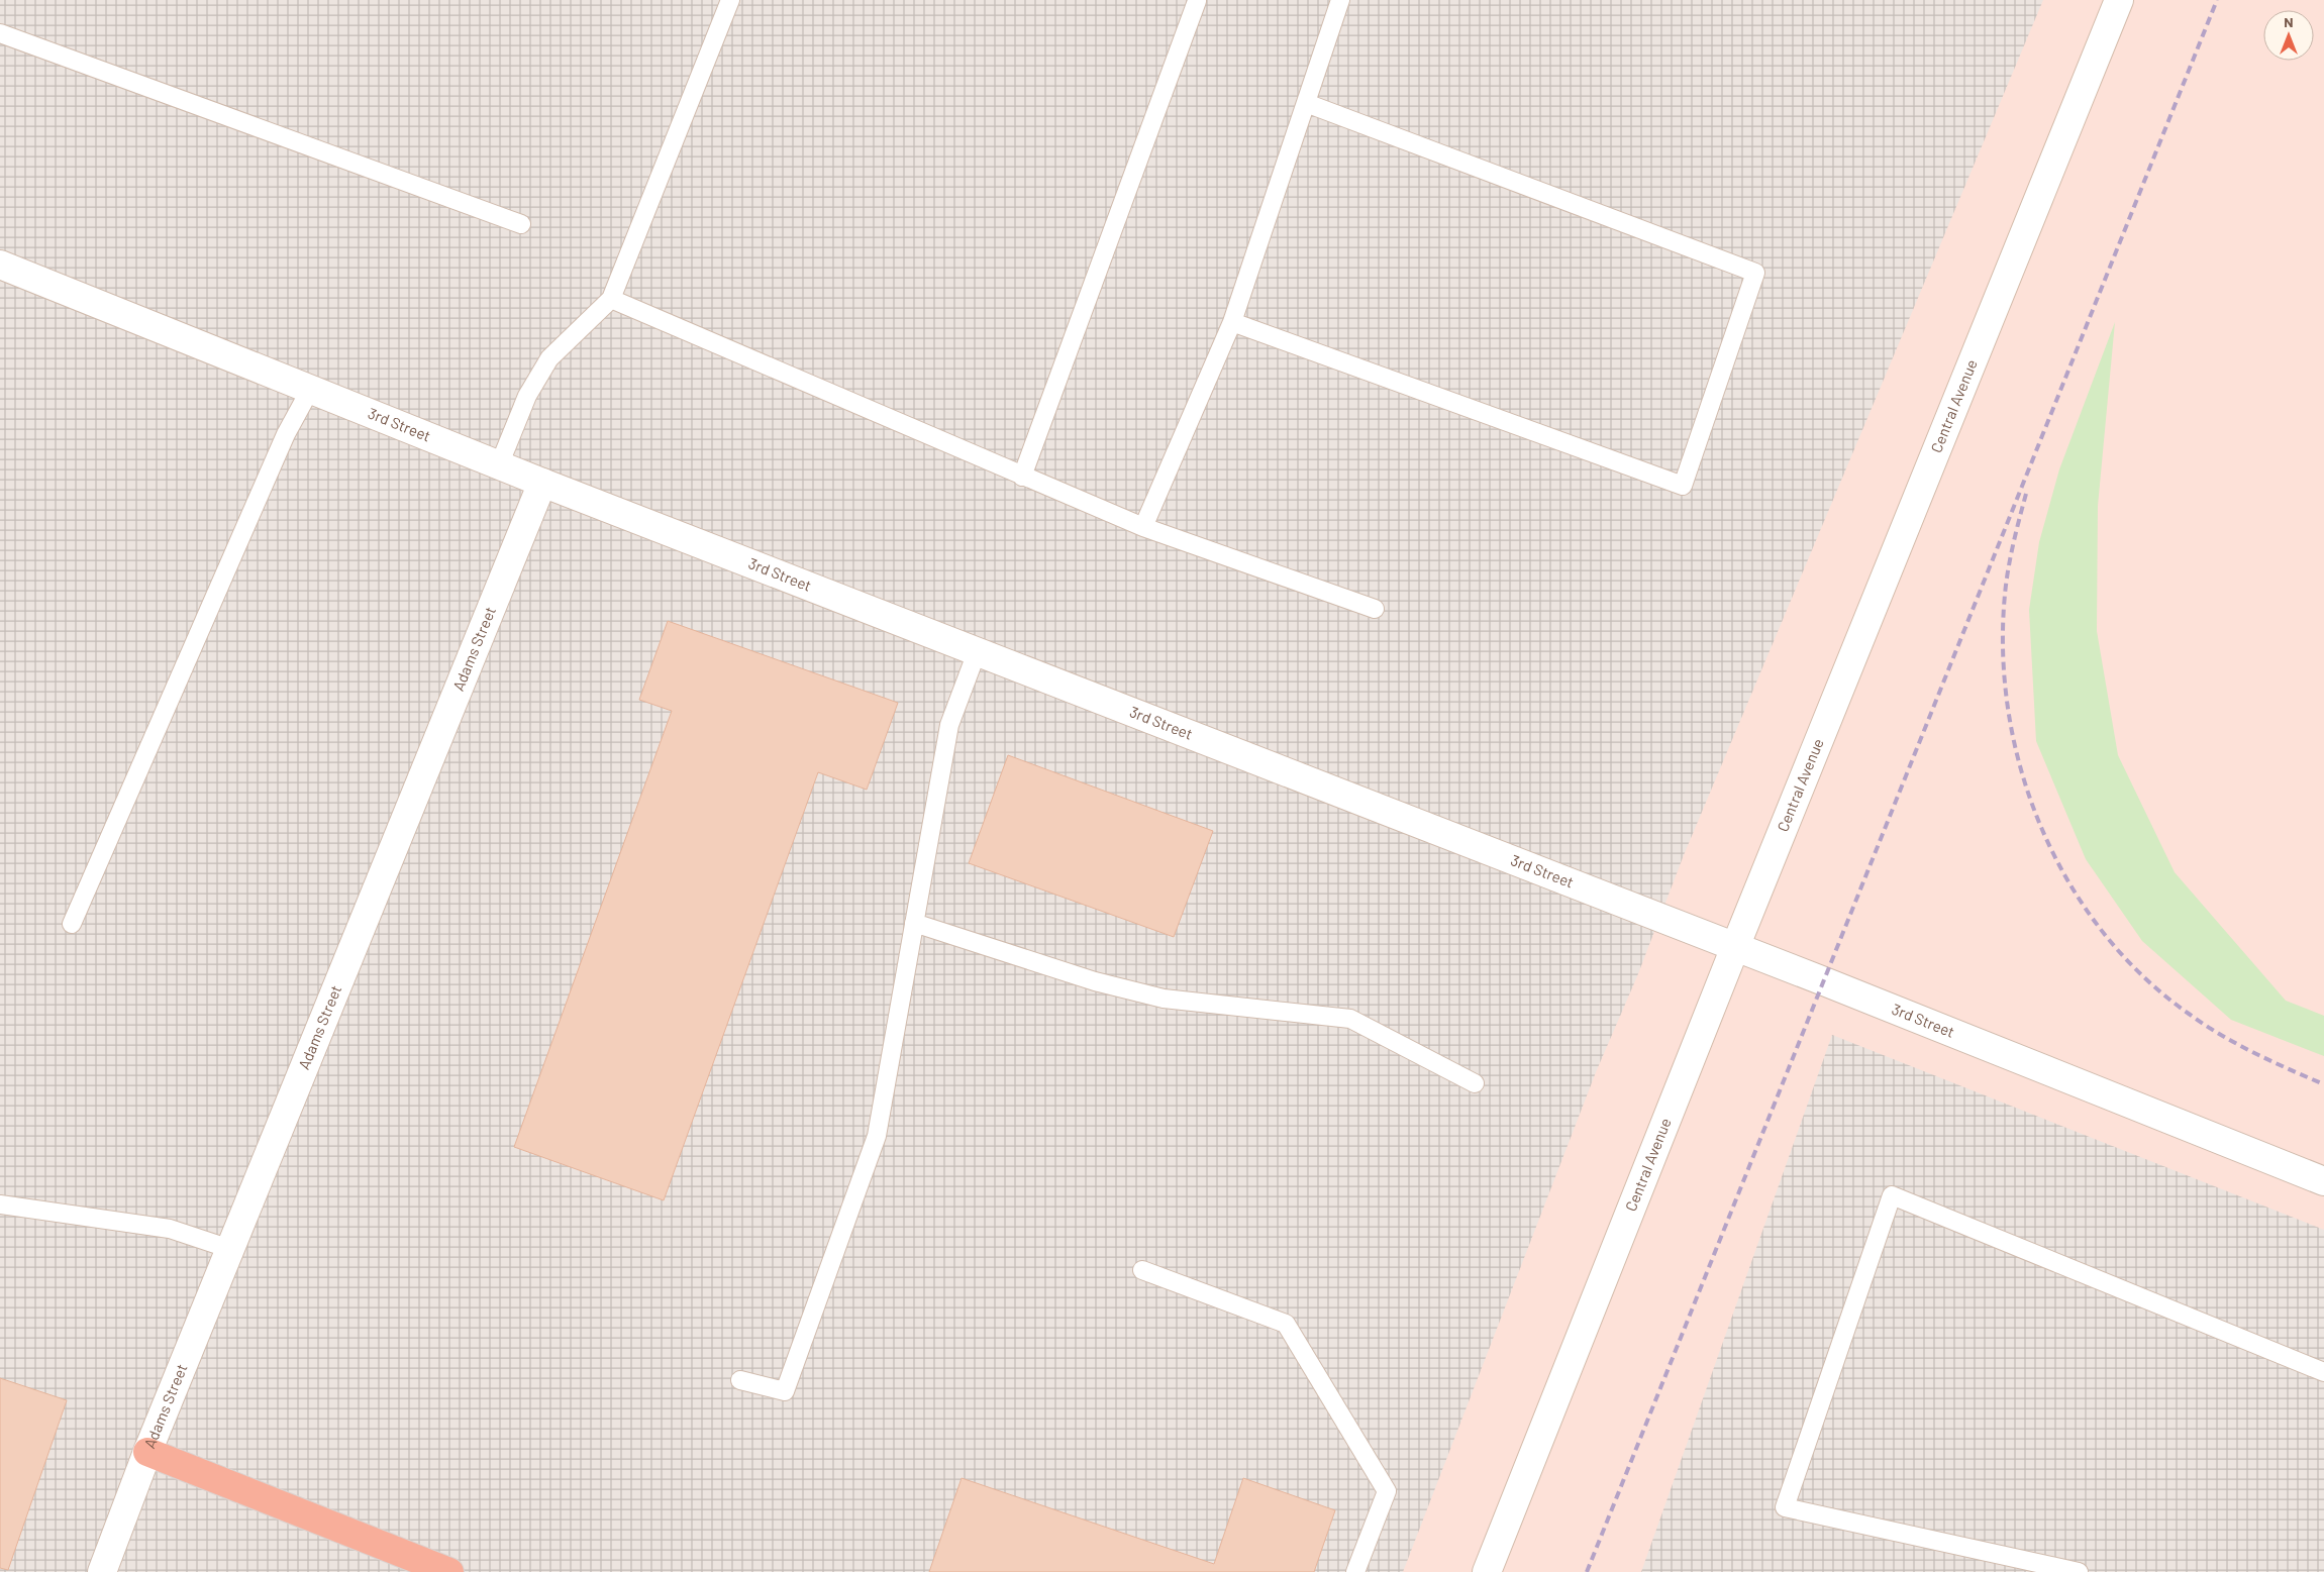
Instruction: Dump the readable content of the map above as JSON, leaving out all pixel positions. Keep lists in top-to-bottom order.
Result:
{
  "streets": {
    "street": ["Central Avenue", "3rd Street", "Adams Street"]
  },
  "crossings": [
    ["Central Avenue", "3rd Street"],
    ["3rd Street", "Adams Street"]
  ],
  "north": "top"
}
